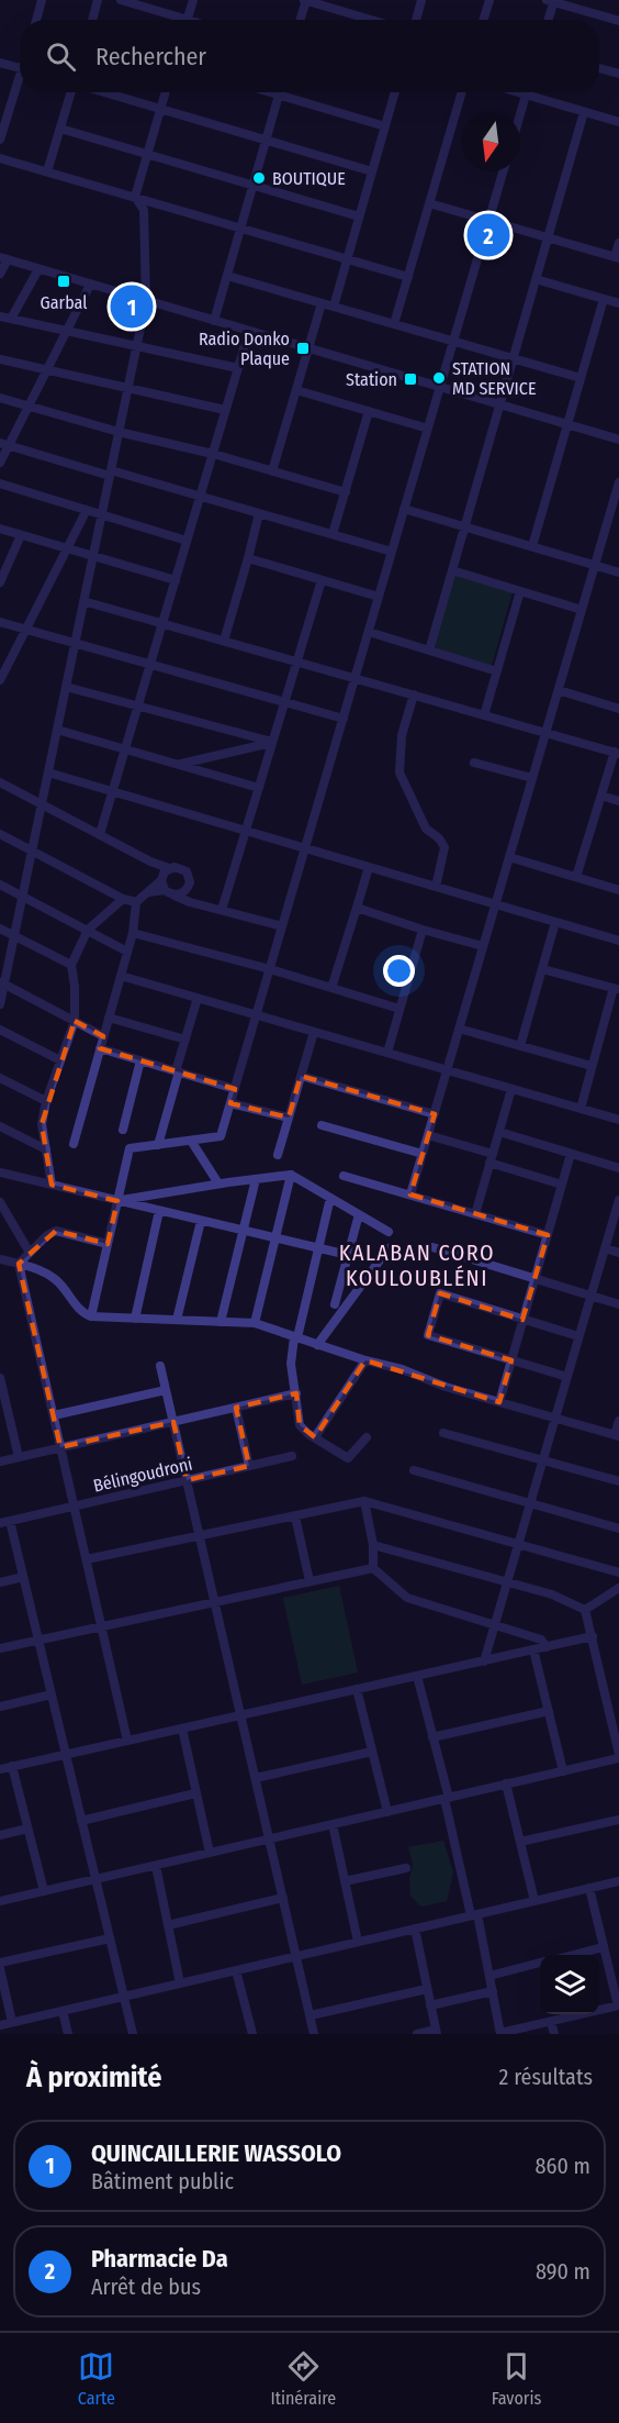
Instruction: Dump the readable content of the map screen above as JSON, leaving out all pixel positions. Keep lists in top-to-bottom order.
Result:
{
  "streets": {
    "street": ["Bélingoudroni"]
  },
  "districts": ["KALABAN CORO KOULOUBLÉNI"],
  "places": {
    "other": ["BOUTIQUE", "STATION MD SERVICE"],
    "transit": ["Garbal", "Radio Donko Plaque", "Station"]
  },
  "north": "bottom",
  "page": {
    "search": "Rechercher",
    "pins": ["2", "1"],
    "heading": ["À proximité", "2 résultats"],
    "list": [
      {
        "mark": "1",
        "name": "QUINCAILLERIE WASSOLO",
        "note": "Bâtiment public",
        "value": "860 m"
      },
      {
        "mark": "2",
        "name": "Pharmacie Da",
        "note": "Arrêt de bus",
        "value": "890 m"
      }
    ],
    "nav": ["Carte", "Itinéraire", "Favoris"]
  }
}
